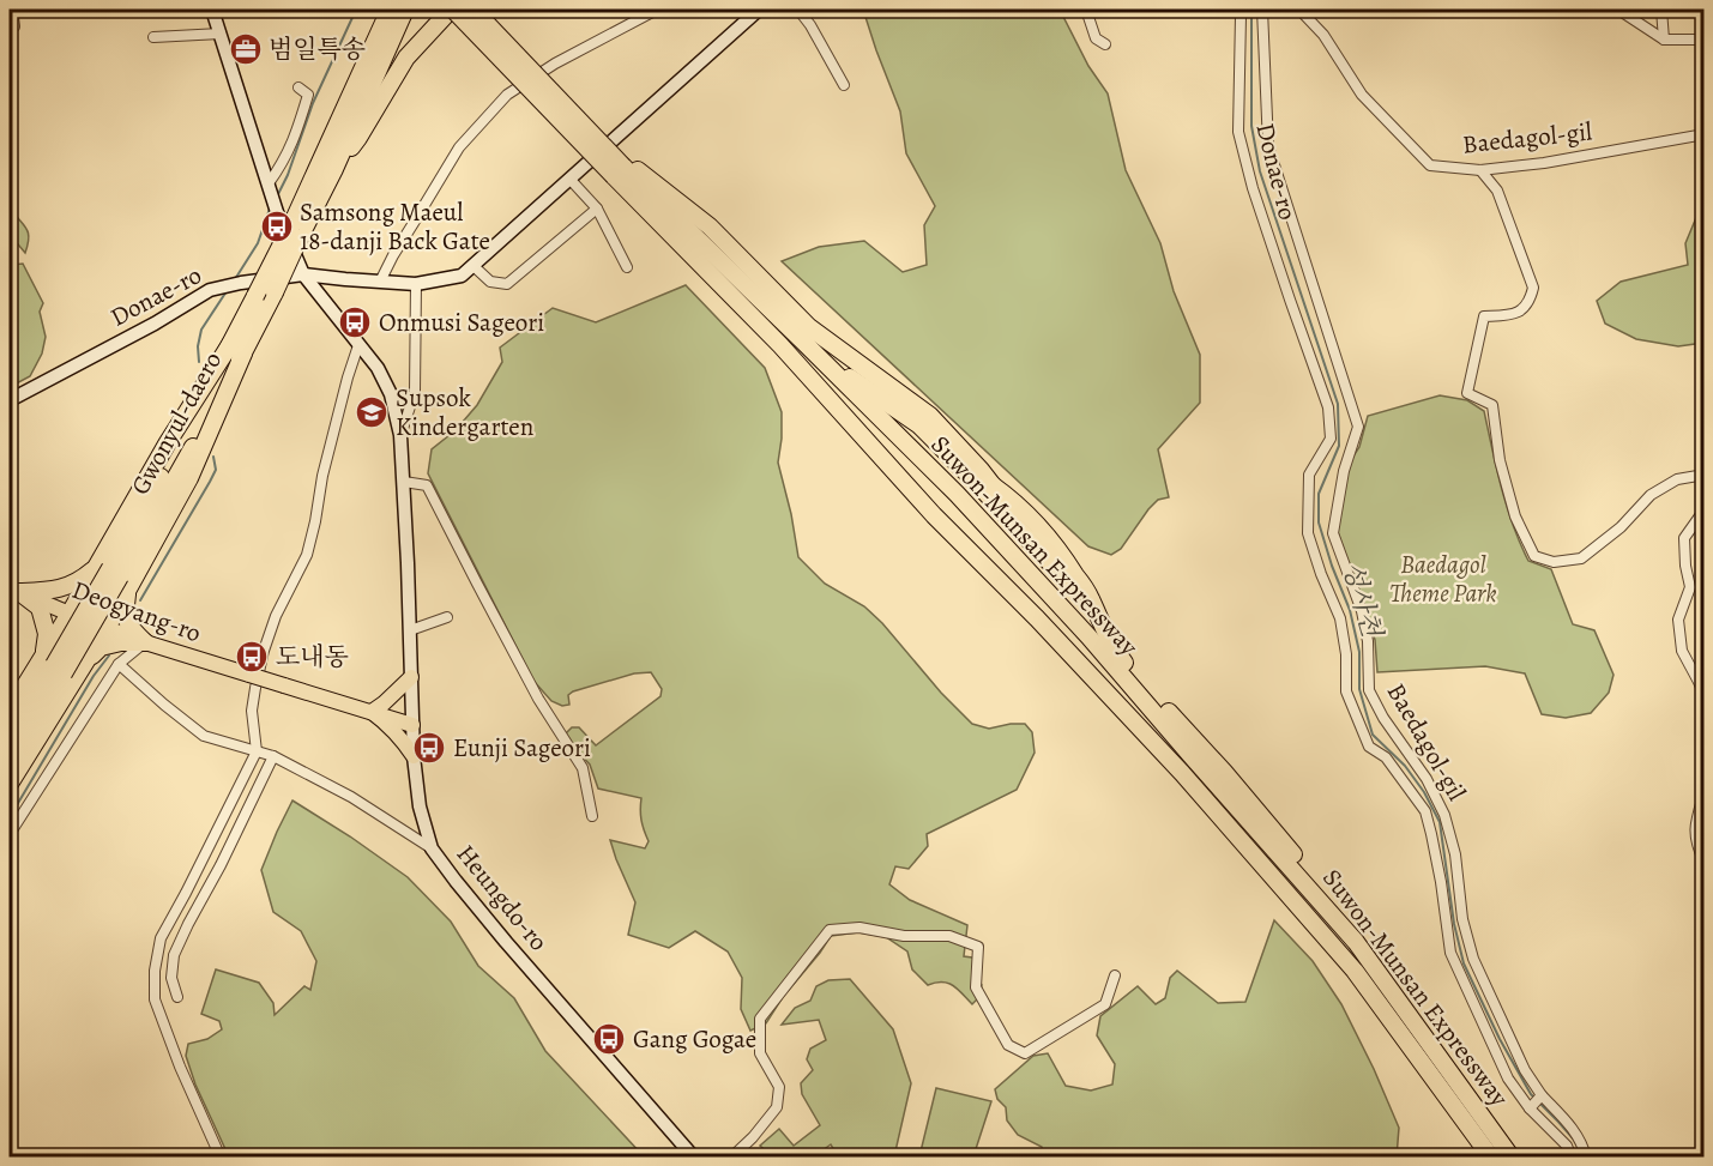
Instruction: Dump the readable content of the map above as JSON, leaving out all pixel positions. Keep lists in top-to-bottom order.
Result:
{
  "streets": {
    "highway": ["Gwonyul-daero", "Suwon-Munsan Expressway"],
    "main road": ["Deogyang-ro"],
    "street": ["Baedagol-gil", "Donae-ro", "Heungdo-ro"]
  },
  "crossings": [
    ["Baedagol-gil", "Donae-ro"],
    ["Donae-ro", "Heungdo-ro"]
  ],
  "water": ["성사천"],
  "parks": ["Baedagol Theme Park"],
  "places": {
    "office": ["범일특송"],
    "bus stop": [
      "Samsong Maeul 18-danji Back Gate",
      "Onmusi Sageori",
      "도내동",
      "Eunji Sageori",
      "Gang Gogae"
    ],
    "school or university": ["Supsok Kindergarten"]
  }
}
